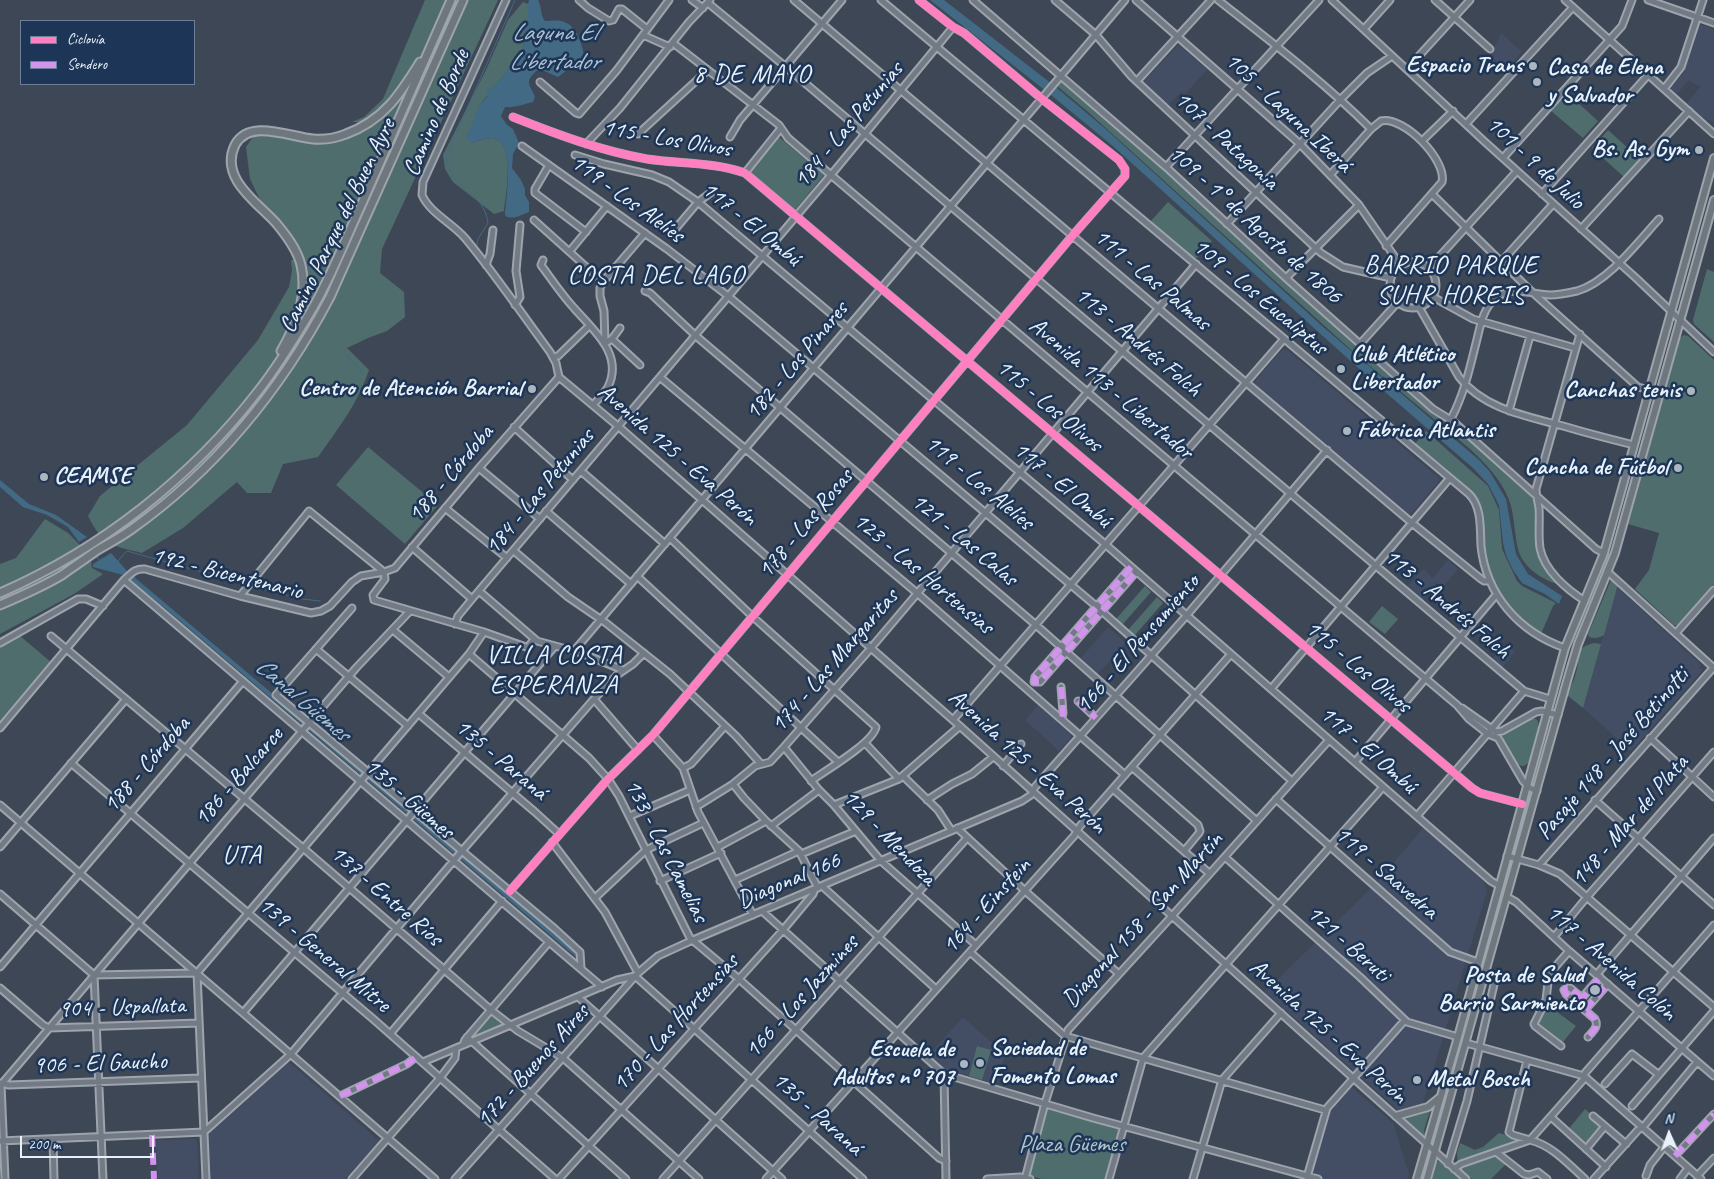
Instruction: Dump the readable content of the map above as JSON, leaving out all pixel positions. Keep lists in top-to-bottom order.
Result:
{
  "streets": {
    "highway": ["Camino Parque del Buen Ayre"],
    "street": [
      "Camino de Borde",
      "105 - Laguna Iberá",
      "184 - Las Petunias",
      "115 - Los Olivos",
      "107 - Patagonia",
      "101 - 9 de Julio",
      "119 - Los Alelíes",
      "117 - El Ombú",
      "109 - 1° de Agosto de 1806",
      "111 - Las Palmas",
      "109 - Los Eucaliptus",
      "113 - Andrés Folch",
      "182 - Los Pinares",
      "Avenida 113 - Libertador",
      "Avenida 125 - Eva Perón",
      "188 - Córdoba",
      "178 - Las Rosas",
      "121 - Las Calas",
      "192 - Bicentenario",
      "123 - Las Hortensias",
      "166 - El Pensamiento",
      "174 - Las Margaritas",
      "Pasaje 148 - José Betinotti",
      "135 - Paraná",
      "186 - Balcarce",
      "135 - Güemes",
      "148 - Mar del Plata",
      "129 - Mendoza",
      "133 - Las Camelias",
      "119 - Saavedra",
      "Diagonal 166",
      "137 - Entre Ríos",
      "164 - Einstein",
      "Diagonal 158 - San Martín",
      "121 - Beruti",
      "139 - General Mitre",
      "117 - Avenida Colón",
      "166 - Los Jazmines",
      "904 - Uspallata",
      "170 - Las Hortensias",
      "906 - El Gaucho",
      "172 - Buenos Aires"
    ]
  },
  "crossings": [
    ["Camino de Borde", "Avenida 125 - Eva Perón"],
    ["Camino de Borde", "188 - Córdoba"],
    ["105 - Laguna Iberá", "107 - Patagonia"],
    ["184 - Las Petunias", "115 - Los Olivos"],
    ["184 - Las Petunias", "119 - Los Alelíes"],
    ["184 - Las Petunias", "117 - El Ombú"],
    ["184 - Las Petunias", "111 - Las Palmas"],
    ["184 - Las Petunias", "109 - Los Eucaliptus"],
    ["184 - Las Petunias", "113 - Andrés Folch"],
    ["184 - Las Petunias", "Avenida 113 - Libertador"],
    ["184 - Las Petunias", "Avenida 125 - Eva Perón"],
    ["184 - Las Petunias", "121 - Las Calas"],
    ["184 - Las Petunias", "123 - Las Hortensias"],
    ["115 - Los Olivos", "182 - Los Pinares"],
    ["115 - Los Olivos", "178 - Las Rosas"],
    ["115 - Los Olivos", "166 - El Pensamiento"],
    ["115 - Los Olivos", "174 - Las Margaritas"],
    ["107 - Patagonia", "182 - Los Pinares"],
    ["119 - Los Alelíes", "182 - Los Pinares"],
    ["119 - Los Alelíes", "178 - Las Rosas"],
    ["119 - Los Alelíes", "174 - Las Margaritas"],
    ["117 - El Ombú", "182 - Los Pinares"],
    ["117 - El Ombú", "178 - Las Rosas"],
    ["117 - El Ombú", "166 - El Pensamiento"],
    ["117 - El Ombú", "174 - Las Margaritas"],
    ["117 - El Ombú", "164 - Einstein"],
    ["117 - El Ombú", "Diagonal 158 - San Martín"],
    ["109 - 1° de Agosto de 1806", "182 - Los Pinares"],
    ["111 - Las Palmas", "109 - Los Eucaliptus"],
    ["111 - Las Palmas", "182 - Los Pinares"],
    ["111 - Las Palmas", "178 - Las Rosas"],
    ["111 - Las Palmas", "166 - El Pensamiento"],
    ["111 - Las Palmas", "174 - Las Margaritas"],
    ["109 - Los Eucaliptus", "182 - Los Pinares"],
    ["109 - Los Eucaliptus", "178 - Las Rosas"],
    ["109 - Los Eucaliptus", "174 - Las Margaritas"],
    ["113 - Andrés Folch", "182 - Los Pinares"],
    ["113 - Andrés Folch", "178 - Las Rosas"],
    ["113 - Andrés Folch", "166 - El Pensamiento"],
    ["113 - Andrés Folch", "174 - Las Margaritas"],
    ["182 - Los Pinares", "Avenida 113 - Libertador"],
    ["182 - Los Pinares", "Avenida 125 - Eva Perón"],
    ["182 - Los Pinares", "178 - Las Rosas"],
    ["182 - Los Pinares", "121 - Las Calas"],
    ["182 - Los Pinares", "123 - Las Hortensias"],
    ["182 - Los Pinares", "129 - Mendoza"],
    ["Avenida 113 - Libertador", "178 - Las Rosas"],
    ["Avenida 113 - Libertador", "166 - El Pensamiento"],
    ["Avenida 113 - Libertador", "174 - Las Margaritas"],
    ["Avenida 125 - Eva Perón", "188 - Córdoba"],
    ["Avenida 125 - Eva Perón", "178 - Las Rosas"],
    ["Avenida 125 - Eva Perón", "166 - El Pensamiento"],
    ["Avenida 125 - Eva Perón", "174 - Las Margaritas"],
    ["Avenida 125 - Eva Perón", "Diagonal 166"],
    ["Avenida 125 - Eva Perón", "164 - Einstein"],
    ["Avenida 125 - Eva Perón", "Diagonal 158 - San Martín"],
    ["188 - Córdoba", "192 - Bicentenario"],
    ["188 - Córdoba", "186 - Balcarce"],
    ["188 - Córdoba", "135 - Güemes"],
    ["188 - Córdoba", "137 - Entre Ríos"],
    ["188 - Córdoba", "139 - General Mitre"],
    ["178 - Las Rosas", "121 - Las Calas"],
    ["178 - Las Rosas", "123 - Las Hortensias"],
    ["178 - Las Rosas", "135 - Paraná"],
    ["178 - Las Rosas", "129 - Mendoza"],
    ["178 - Las Rosas", "133 - Las Camelias"],
    ["121 - Las Calas", "166 - El Pensamiento"],
    ["121 - Las Calas", "174 - Las Margaritas"],
    ["121 - Las Calas", "164 - Einstein"],
    ["121 - Las Calas", "Diagonal 158 - San Martín"],
    ["192 - Bicentenario", "135 - Güemes"],
    ["192 - Bicentenario", "137 - Entre Ríos"],
    ["123 - Las Hortensias", "166 - El Pensamiento"],
    ["123 - Las Hortensias", "174 - Las Margaritas"],
    ["123 - Las Hortensias", "164 - Einstein"],
    ["166 - El Pensamiento", "Diagonal 166"],
    ["174 - Las Margaritas", "129 - Mendoza"],
    ["135 - Paraná", "Diagonal 166"],
    ["135 - Paraná", "164 - Einstein"],
    ["135 - Paraná", "166 - Los Jazmines"],
    ["135 - Paraná", "170 - Las Hortensias"],
    ["135 - Paraná", "172 - Buenos Aires"],
    ["186 - Balcarce", "135 - Güemes"],
    ["186 - Balcarce", "137 - Entre Ríos"],
    ["186 - Balcarce", "139 - General Mitre"],
    ["186 - Balcarce", "904 - Uspallata"],
    ["186 - Balcarce", "906 - El Gaucho"],
    ["135 - Güemes", "Diagonal 166"],
    ["148 - Mar del Plata", "117 - Avenida Colón"],
    ["129 - Mendoza", "Diagonal 166"],
    ["129 - Mendoza", "164 - Einstein"],
    ["129 - Mendoza", "166 - Los Jazmines"],
    ["133 - Las Camelias", "Diagonal 166"],
    ["133 - Las Camelias", "164 - Einstein"],
    ["133 - Las Camelias", "166 - Los Jazmines"],
    ["133 - Las Camelias", "170 - Las Hortensias"],
    ["119 - Saavedra", "Diagonal 158 - San Martín"],
    ["Diagonal 166", "137 - Entre Ríos"],
    ["Diagonal 166", "139 - General Mitre"],
    ["Diagonal 166", "170 - Las Hortensias"],
    ["Diagonal 166", "172 - Buenos Aires"],
    ["137 - Entre Ríos", "166 - Los Jazmines"],
    ["137 - Entre Ríos", "170 - Las Hortensias"],
    ["137 - Entre Ríos", "172 - Buenos Aires"],
    ["Diagonal 158 - San Martín", "121 - Beruti"],
    ["139 - General Mitre", "172 - Buenos Aires"]
  ],
  "districts": [
    "8 DE MAYO",
    "BARRIO PARQUE SUHR HOREIS",
    "COSTA DEL LAGO",
    "VILLA COSTA ESPERANZA",
    "UTA"
  ],
  "water": ["Laguna El Libertador", "Canal Güemes"],
  "parks": ["Plaza Güemes"],
  "places": [
    "Espacio Trans",
    "Casa de Elena y Salvador",
    "Bs. As. Gym",
    "Club Atlético Libertador",
    "Centro de Atención Barrial",
    "Canchas tenis",
    "Fábrica Atlantis",
    "Cancha de Fútbol",
    "CEAMSE",
    "Posta de Salud Barrio Sarmiento",
    "Sociedad de Fomento Lomas",
    "Escuela de Adultos nº 707",
    "Metal Bosch"
  ],
  "legend": ["Ciclovía", "Sendero"],
  "scale_bar": "200 m",
  "north": "top"
}
